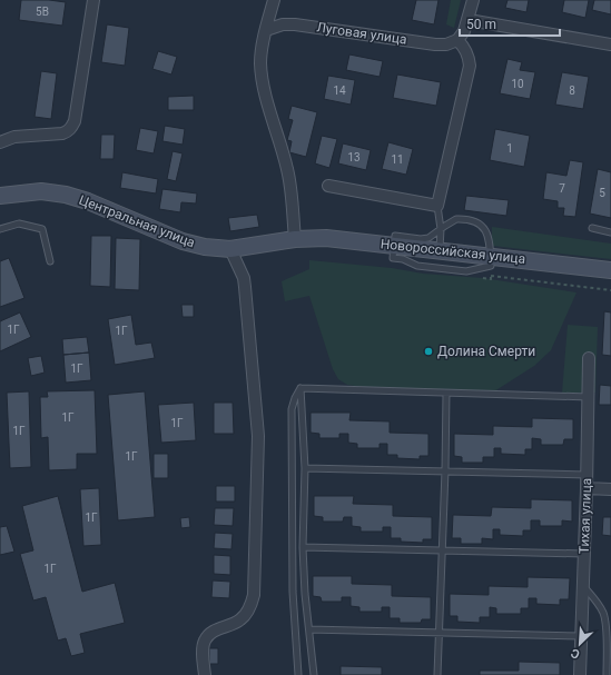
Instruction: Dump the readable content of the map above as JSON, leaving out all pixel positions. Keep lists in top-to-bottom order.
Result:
{
  "streets": {
    "street": [
      "Луговая улица",
      "Центральная улица",
      "Новороссийская улица",
      "Тихая улица"
    ]
  },
  "crossings": [
    ["Центральная улица", "Новороссийская улица"]
  ],
  "places": ["Долина Смерти"],
  "house_numbers": [
    "5В",
    "10",
    "14",
    "8",
    "1",
    "13",
    "11",
    "7",
    "5",
    "1Г",
    "1Г",
    "1Г",
    "1Г",
    "1Г",
    "1Г",
    "1Г",
    "1Г",
    "1Г"
  ],
  "scale_bar": "50 m",
  "north": "bottom left"
}
